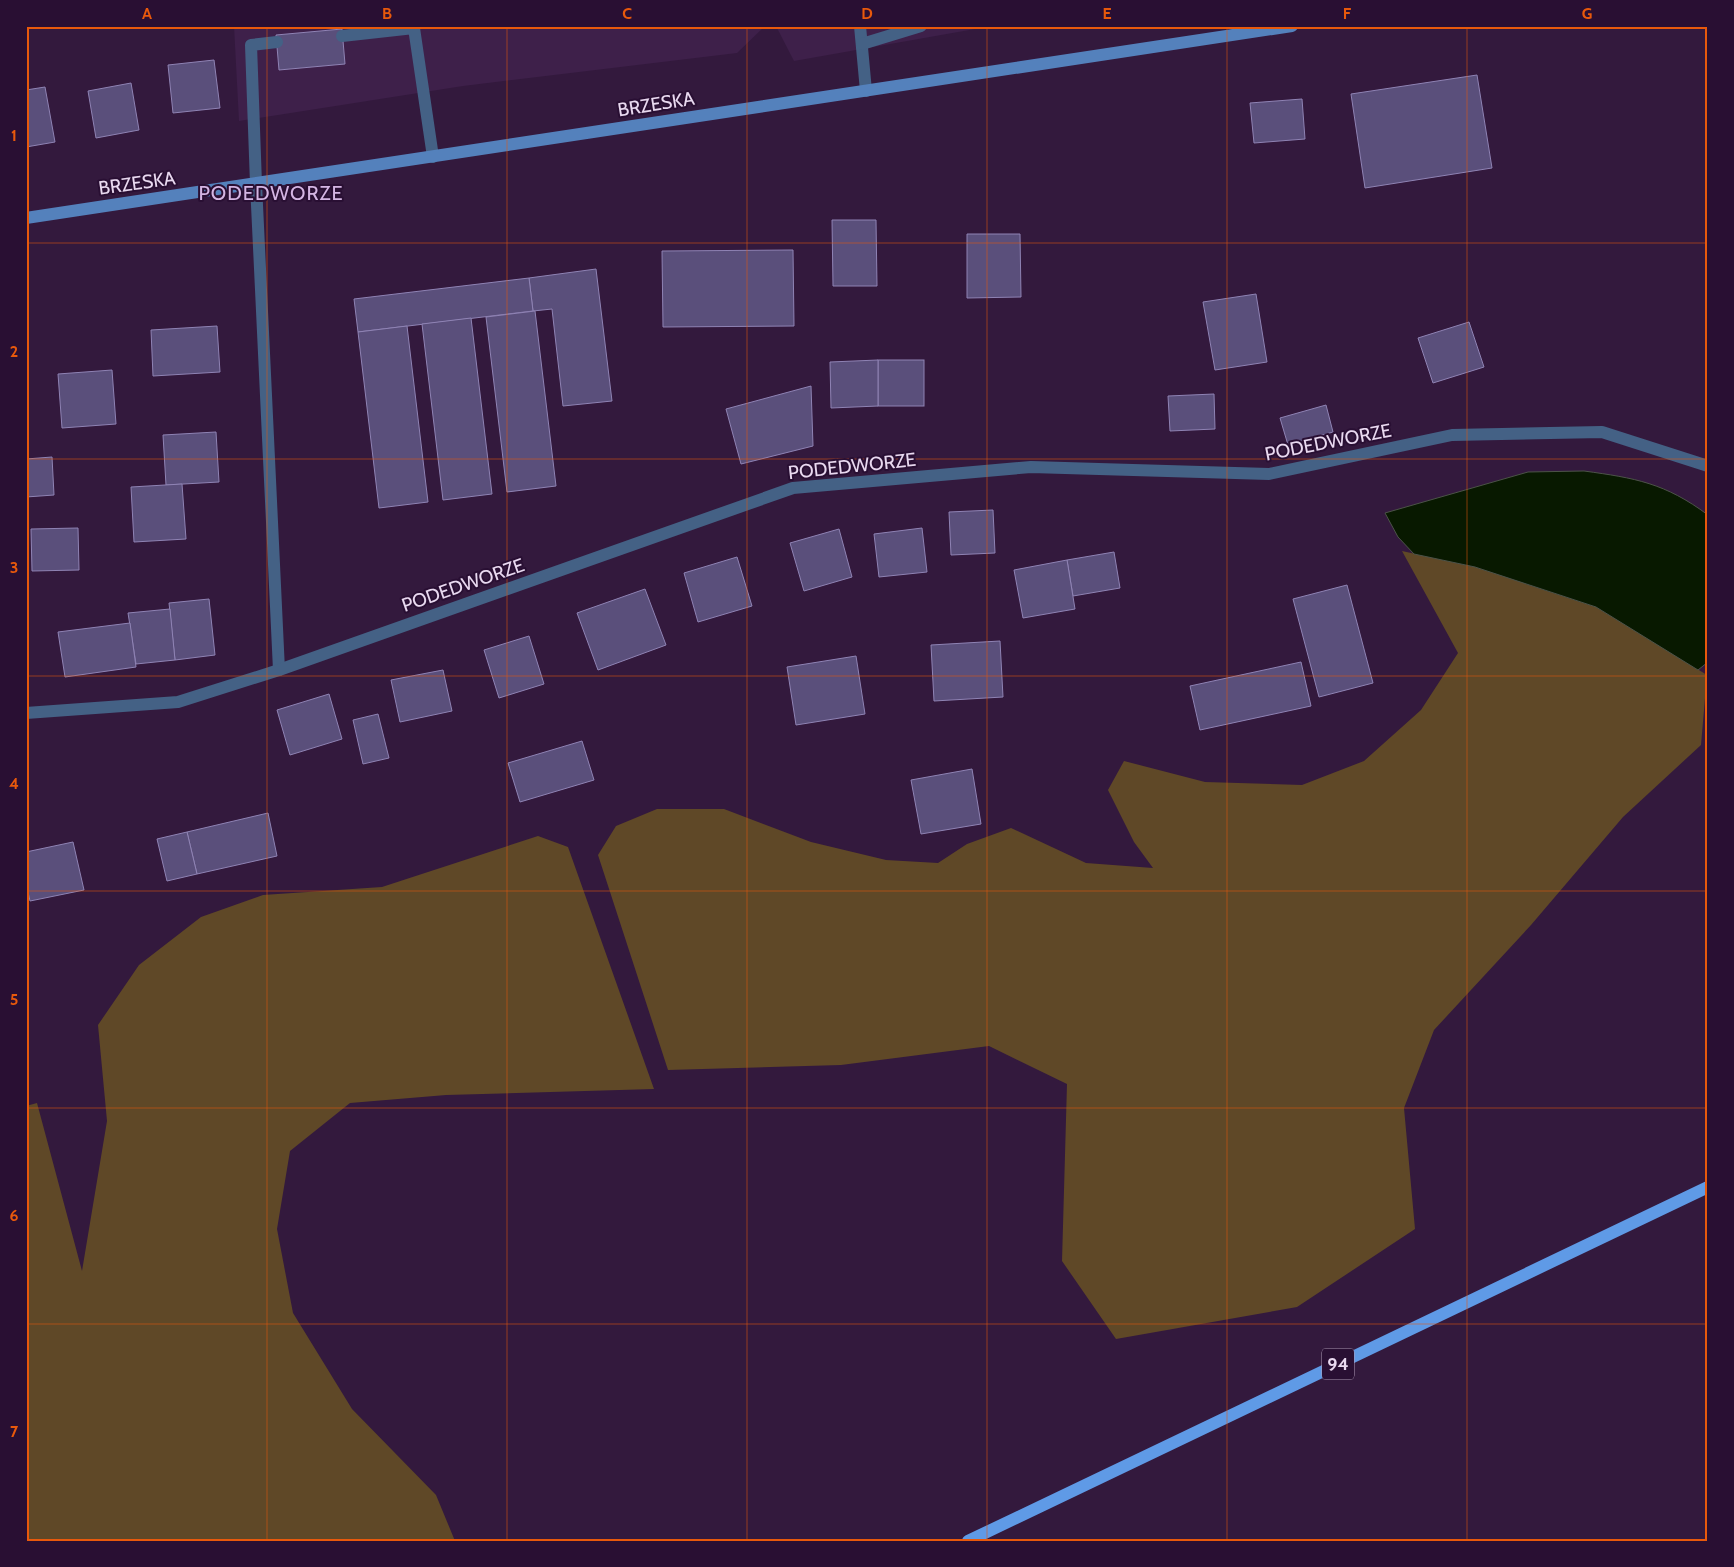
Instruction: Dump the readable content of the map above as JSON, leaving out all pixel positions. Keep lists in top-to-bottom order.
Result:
{
  "streets": {
    "main road": ["BRZESKA", "94"],
    "street": ["PODEDWORZE"]
  },
  "districts": ["PODEDWORZE"],
  "grid": {
    "columns": [
      "A",
      "B",
      "C",
      "D",
      "E",
      "F",
      "G"
    ],
    "rows": [
      "1",
      "2",
      "3",
      "4",
      "5",
      "6",
      "7"
    ]
  }
}
